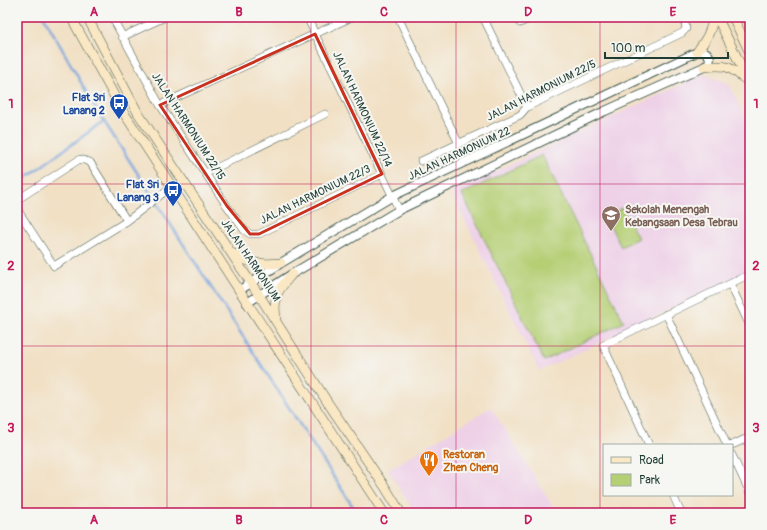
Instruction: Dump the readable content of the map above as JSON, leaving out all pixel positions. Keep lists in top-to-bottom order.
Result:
{
  "streets": {
    "main road": ["JALAN HARMONIUM"],
    "street": [
      "JALAN HARMONIUM 22/5",
      "JALAN HARMONIUM 22/14",
      "JALAN HARMONIUM 22/15",
      "JALAN HARMONIUM 22",
      "JALAN HARMONIUM 22/3"
    ]
  },
  "crossings": [
    ["JALAN HARMONIUM 22/14", "JALAN HARMONIUM 22"],
    ["JALAN HARMONIUM 22/14", "JALAN HARMONIUM 22/3"],
    ["JALAN HARMONIUM 22/15", "JALAN HARMONIUM 22/3"],
    ["JALAN HARMONIUM 22", "JALAN HARMONIUM"]
  ],
  "places": {
    "bus stop": ["Flat Sri Lanang 2", "Flat Sri Lanang 3"],
    "school or university": ["Sekolah Menengah Kebangsaan Desa Tebrau"],
    "restaurant": ["Restoran Zhen Cheng"]
  },
  "legend": ["Road", "Park"],
  "scale_bar": "100 m",
  "grid": {
    "columns": [
      "A",
      "B",
      "C",
      "D",
      "E"
    ],
    "rows": ["1", "2", "3"]
  }
}
